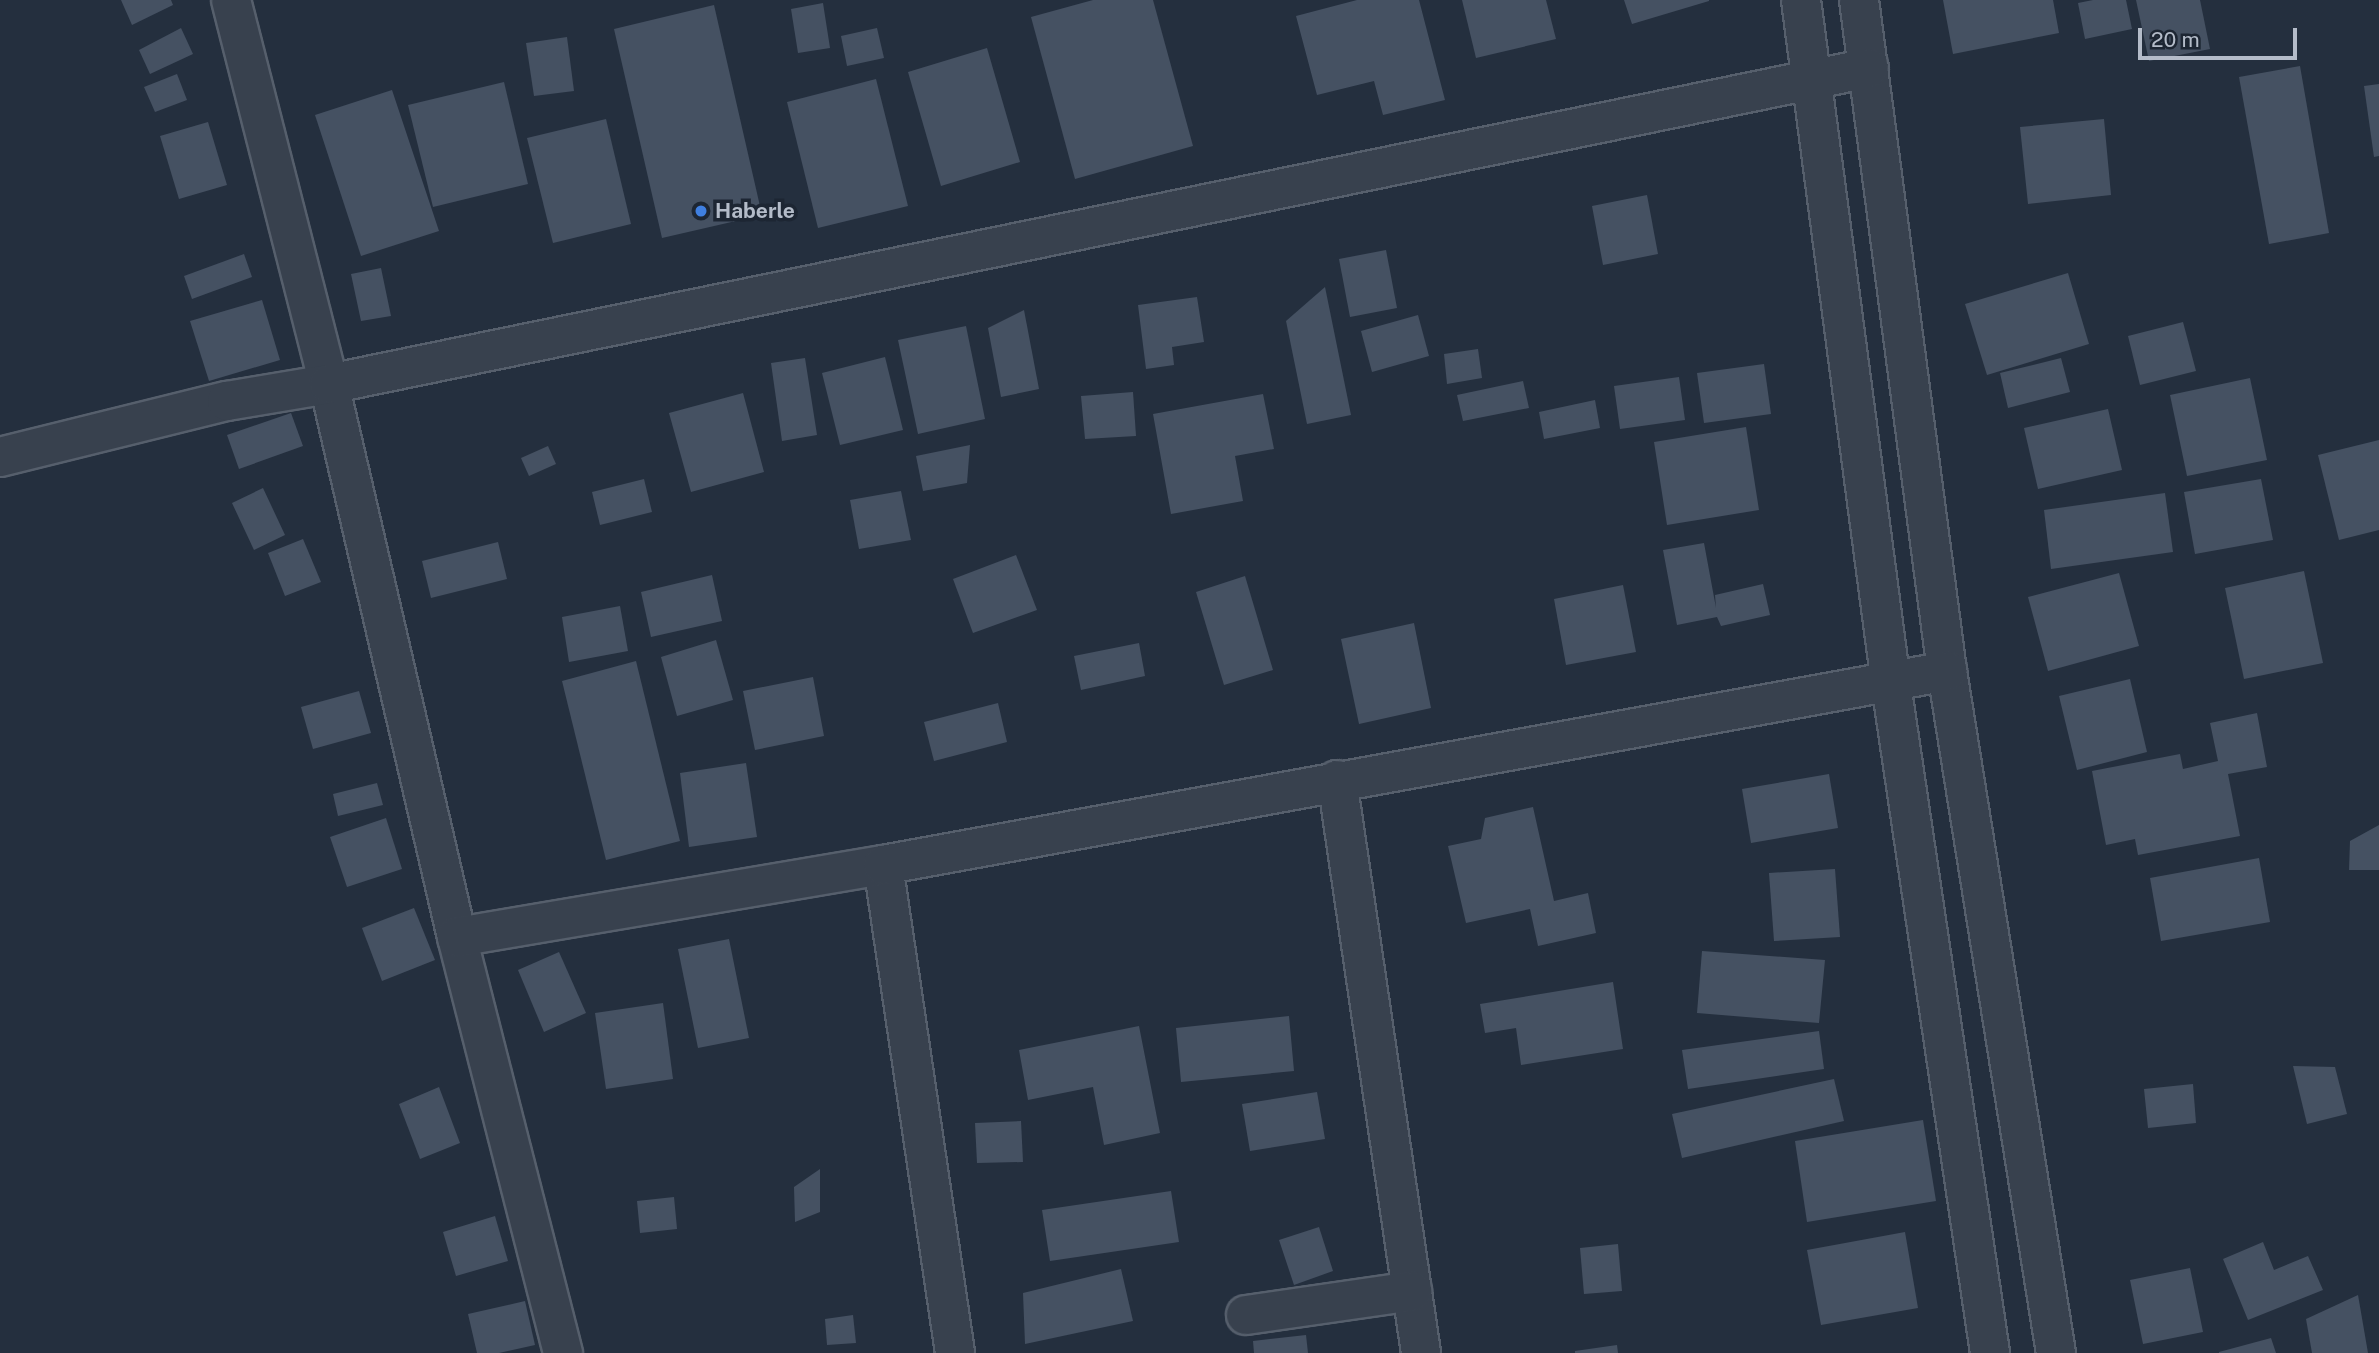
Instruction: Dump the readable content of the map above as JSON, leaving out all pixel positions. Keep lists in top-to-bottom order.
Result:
{
  "places": ["Haberle"],
  "scale_bar": "20 m"
}
